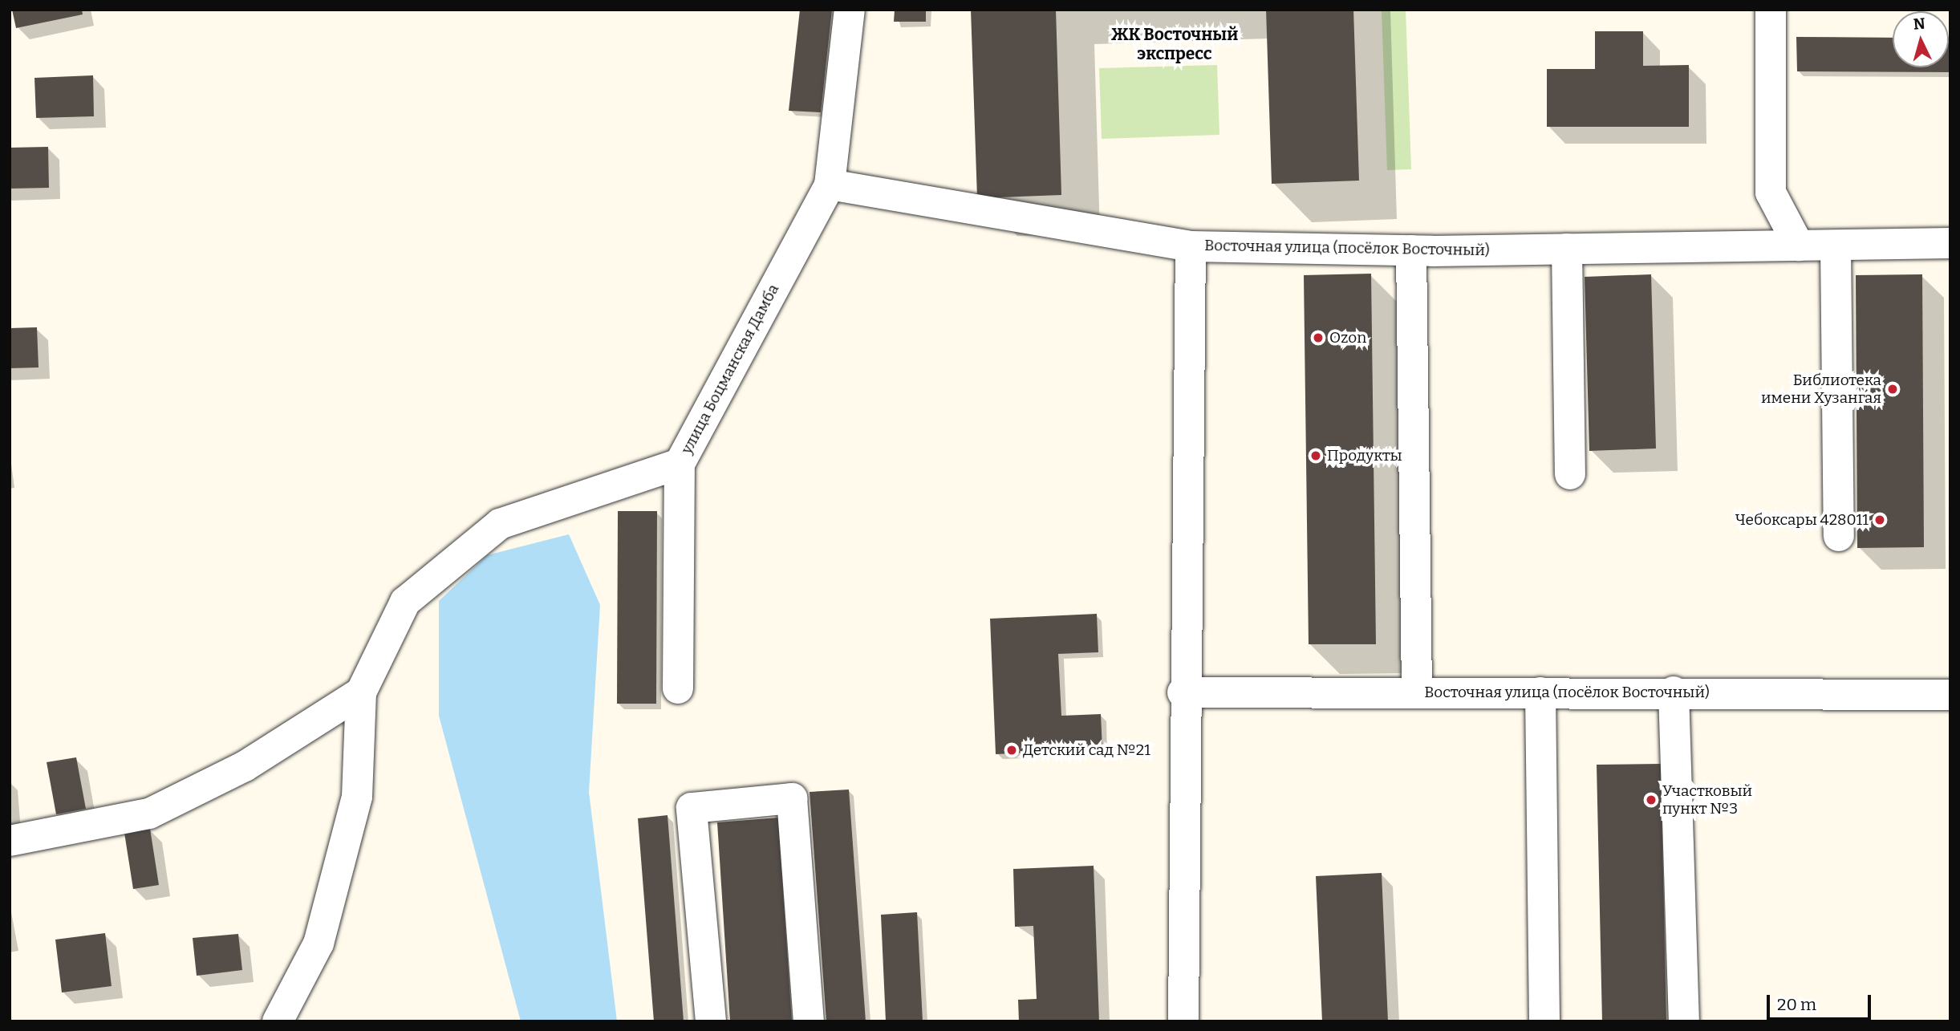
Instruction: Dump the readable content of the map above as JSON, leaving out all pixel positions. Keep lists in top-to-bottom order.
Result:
{
  "streets": {
    "street": ["Восточная улица (посёлок Восточный)", "улица Боцманская Дамба"]
  },
  "districts": ["ЖК Восточный экспресс"],
  "places": [
    "Ozon",
    "Библиотека имени Хузангая",
    "Продукты",
    "Чебоксары 428011",
    "Детский сад №21",
    "Участковый пункт №3"
  ],
  "scale_bar": "20 m",
  "north": "top"
}
